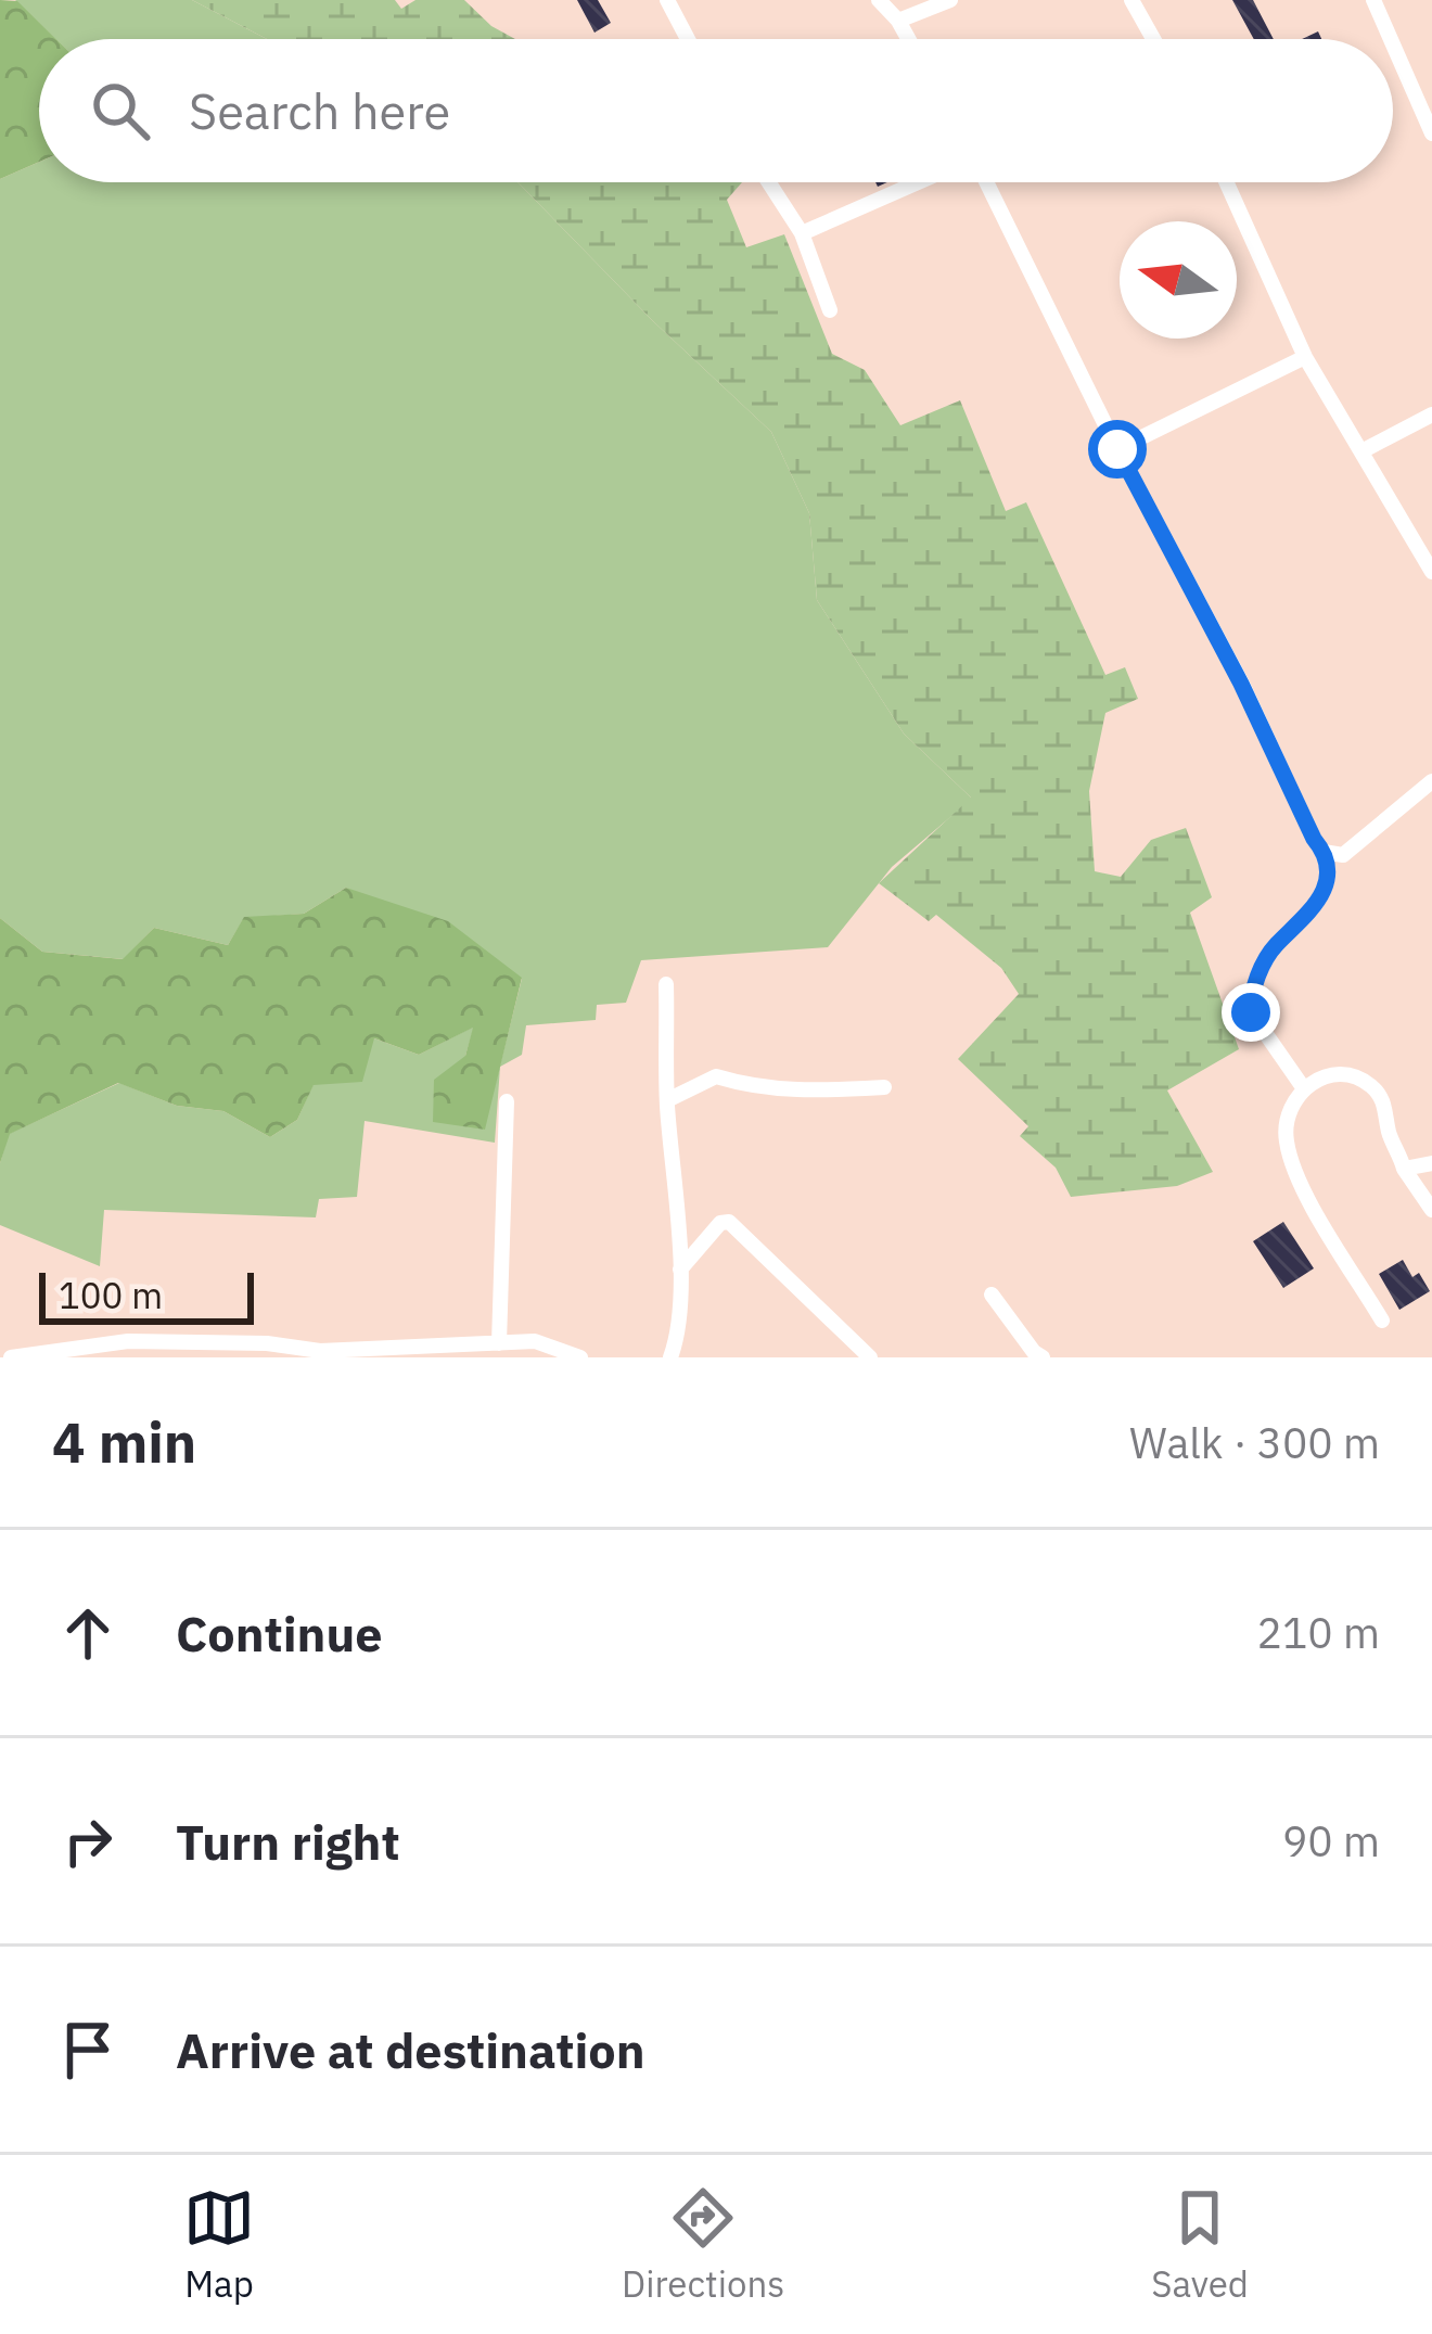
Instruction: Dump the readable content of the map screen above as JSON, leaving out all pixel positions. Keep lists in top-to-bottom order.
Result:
{
  "scale_bar": "100 m",
  "north": "left",
  "page": {
    "search": "Search here",
    "scale": "100 m",
    "heading": ["4 min", "Walk · 300 m"],
    "list": [
      ["Continue", "210 m"],
      ["Turn right", "90 m"],
      "Arrive at destination"
    ],
    "nav": ["Map", "Directions", "Saved"]
  }
}
